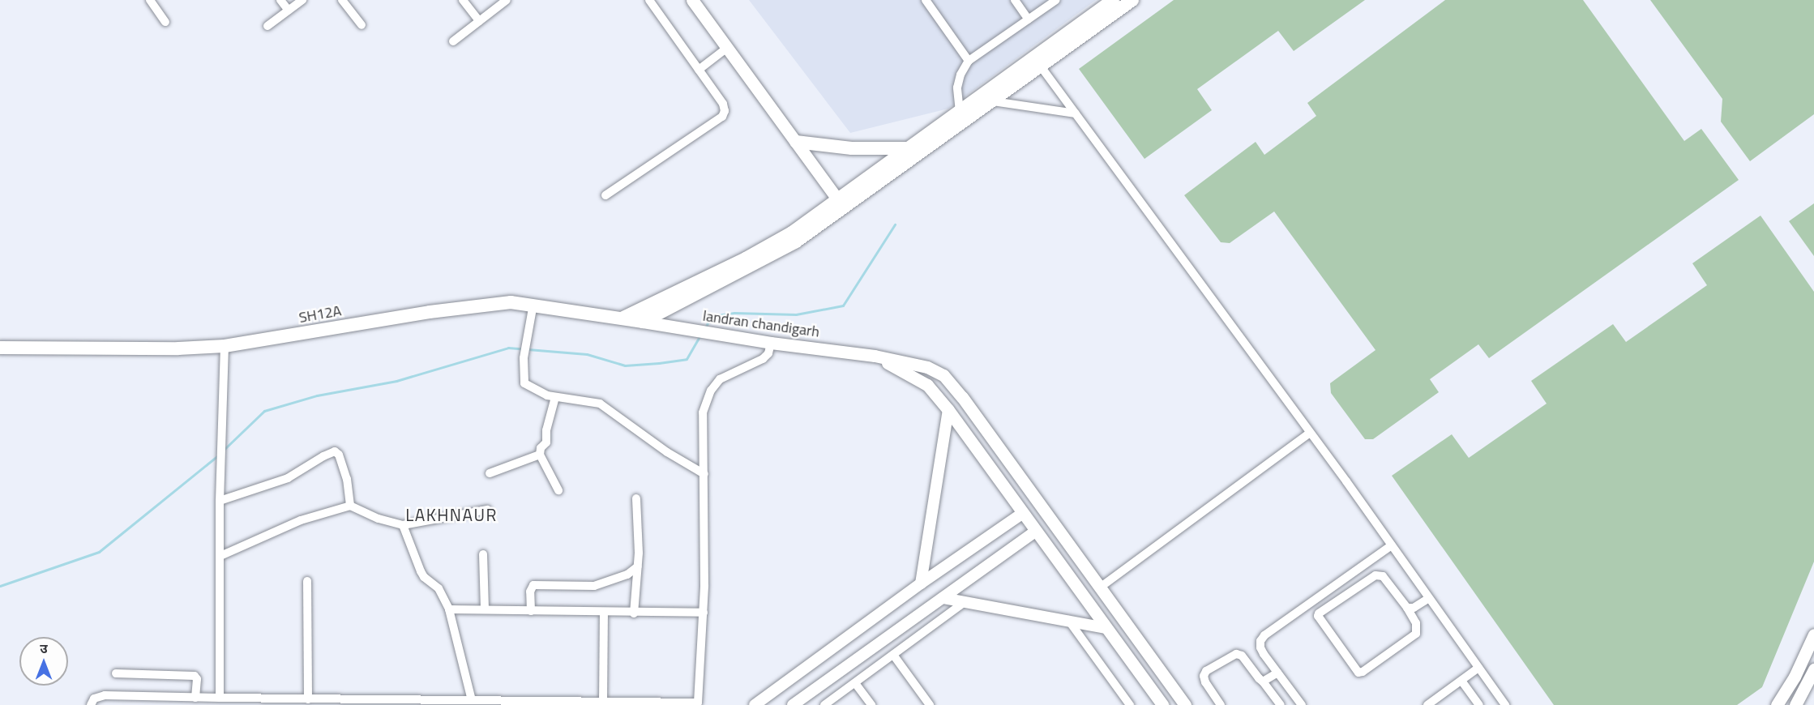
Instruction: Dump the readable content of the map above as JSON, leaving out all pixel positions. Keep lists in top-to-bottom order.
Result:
{
  "streets": {
    "main road": ["SH12A", "landran chandigarh"]
  },
  "crossings": [
    ["SH12A", "landran chandigarh"]
  ],
  "districts": ["LAKHNAUR"],
  "north": "top"
}
